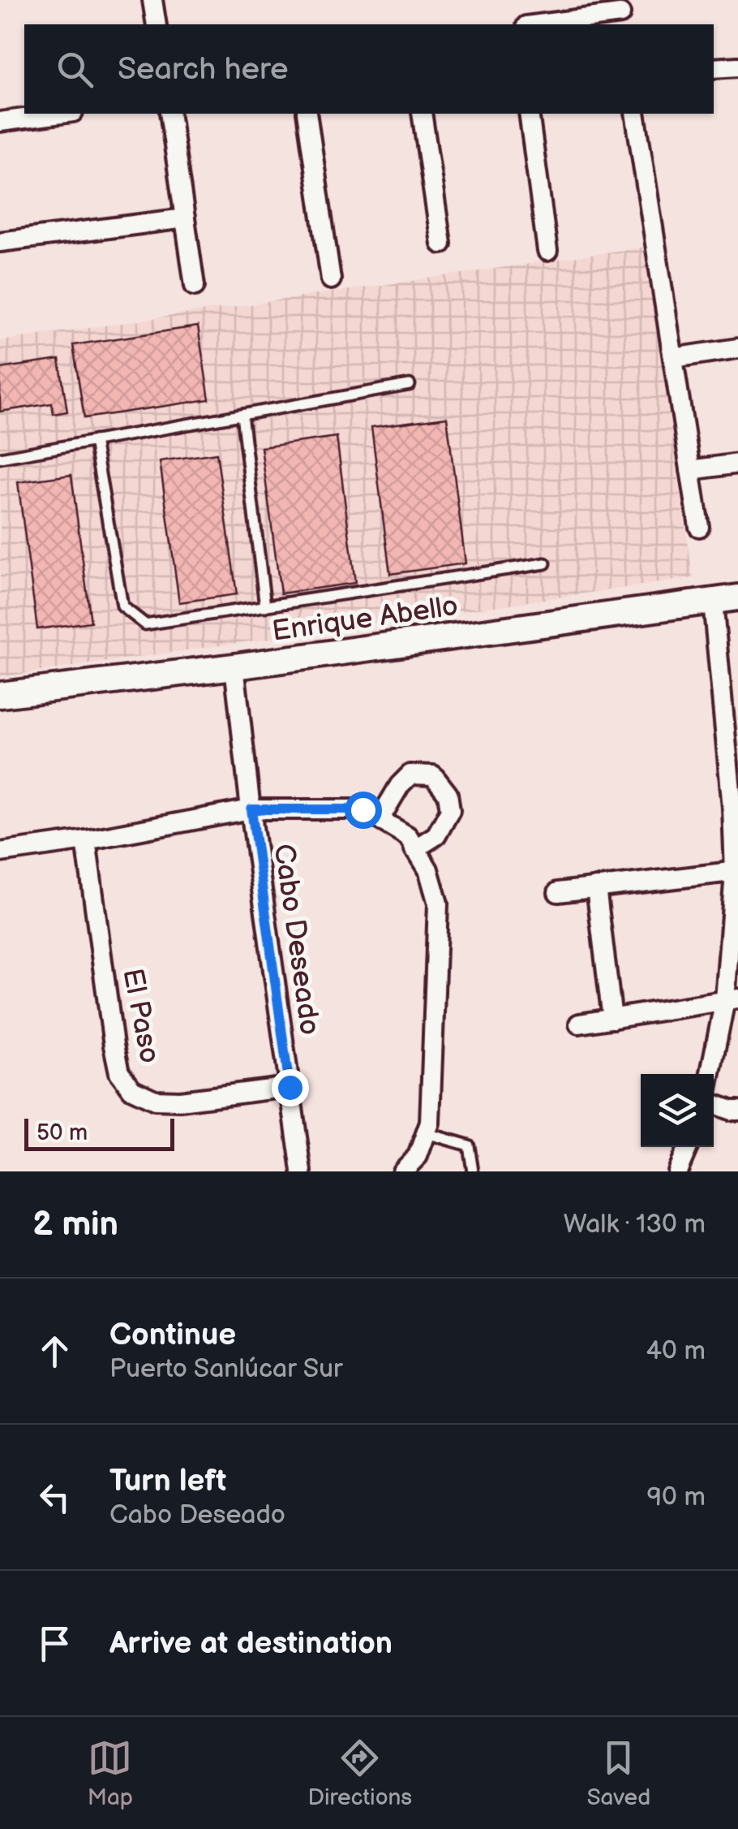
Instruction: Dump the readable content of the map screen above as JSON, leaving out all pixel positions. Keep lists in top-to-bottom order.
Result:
{
  "streets": {
    "street": ["Enrique Abello", "Cabo Deseado", "El Paso"]
  },
  "crossings": [
    ["Enrique Abello", "Cabo Deseado"],
    ["Cabo Deseado", "El Paso"]
  ],
  "scale_bar": "50 m",
  "page": {
    "search": "Search here",
    "scale": "50 m",
    "heading": ["2 min", "Walk · 130 m"],
    "list": [
      ["Continue", "Puerto Sanlúcar Sur", "40 m"],
      ["Turn left", "Cabo Deseado", "90 m"],
      "Arrive at destination"
    ],
    "nav": ["Map", "Directions", "Saved"]
  }
}
